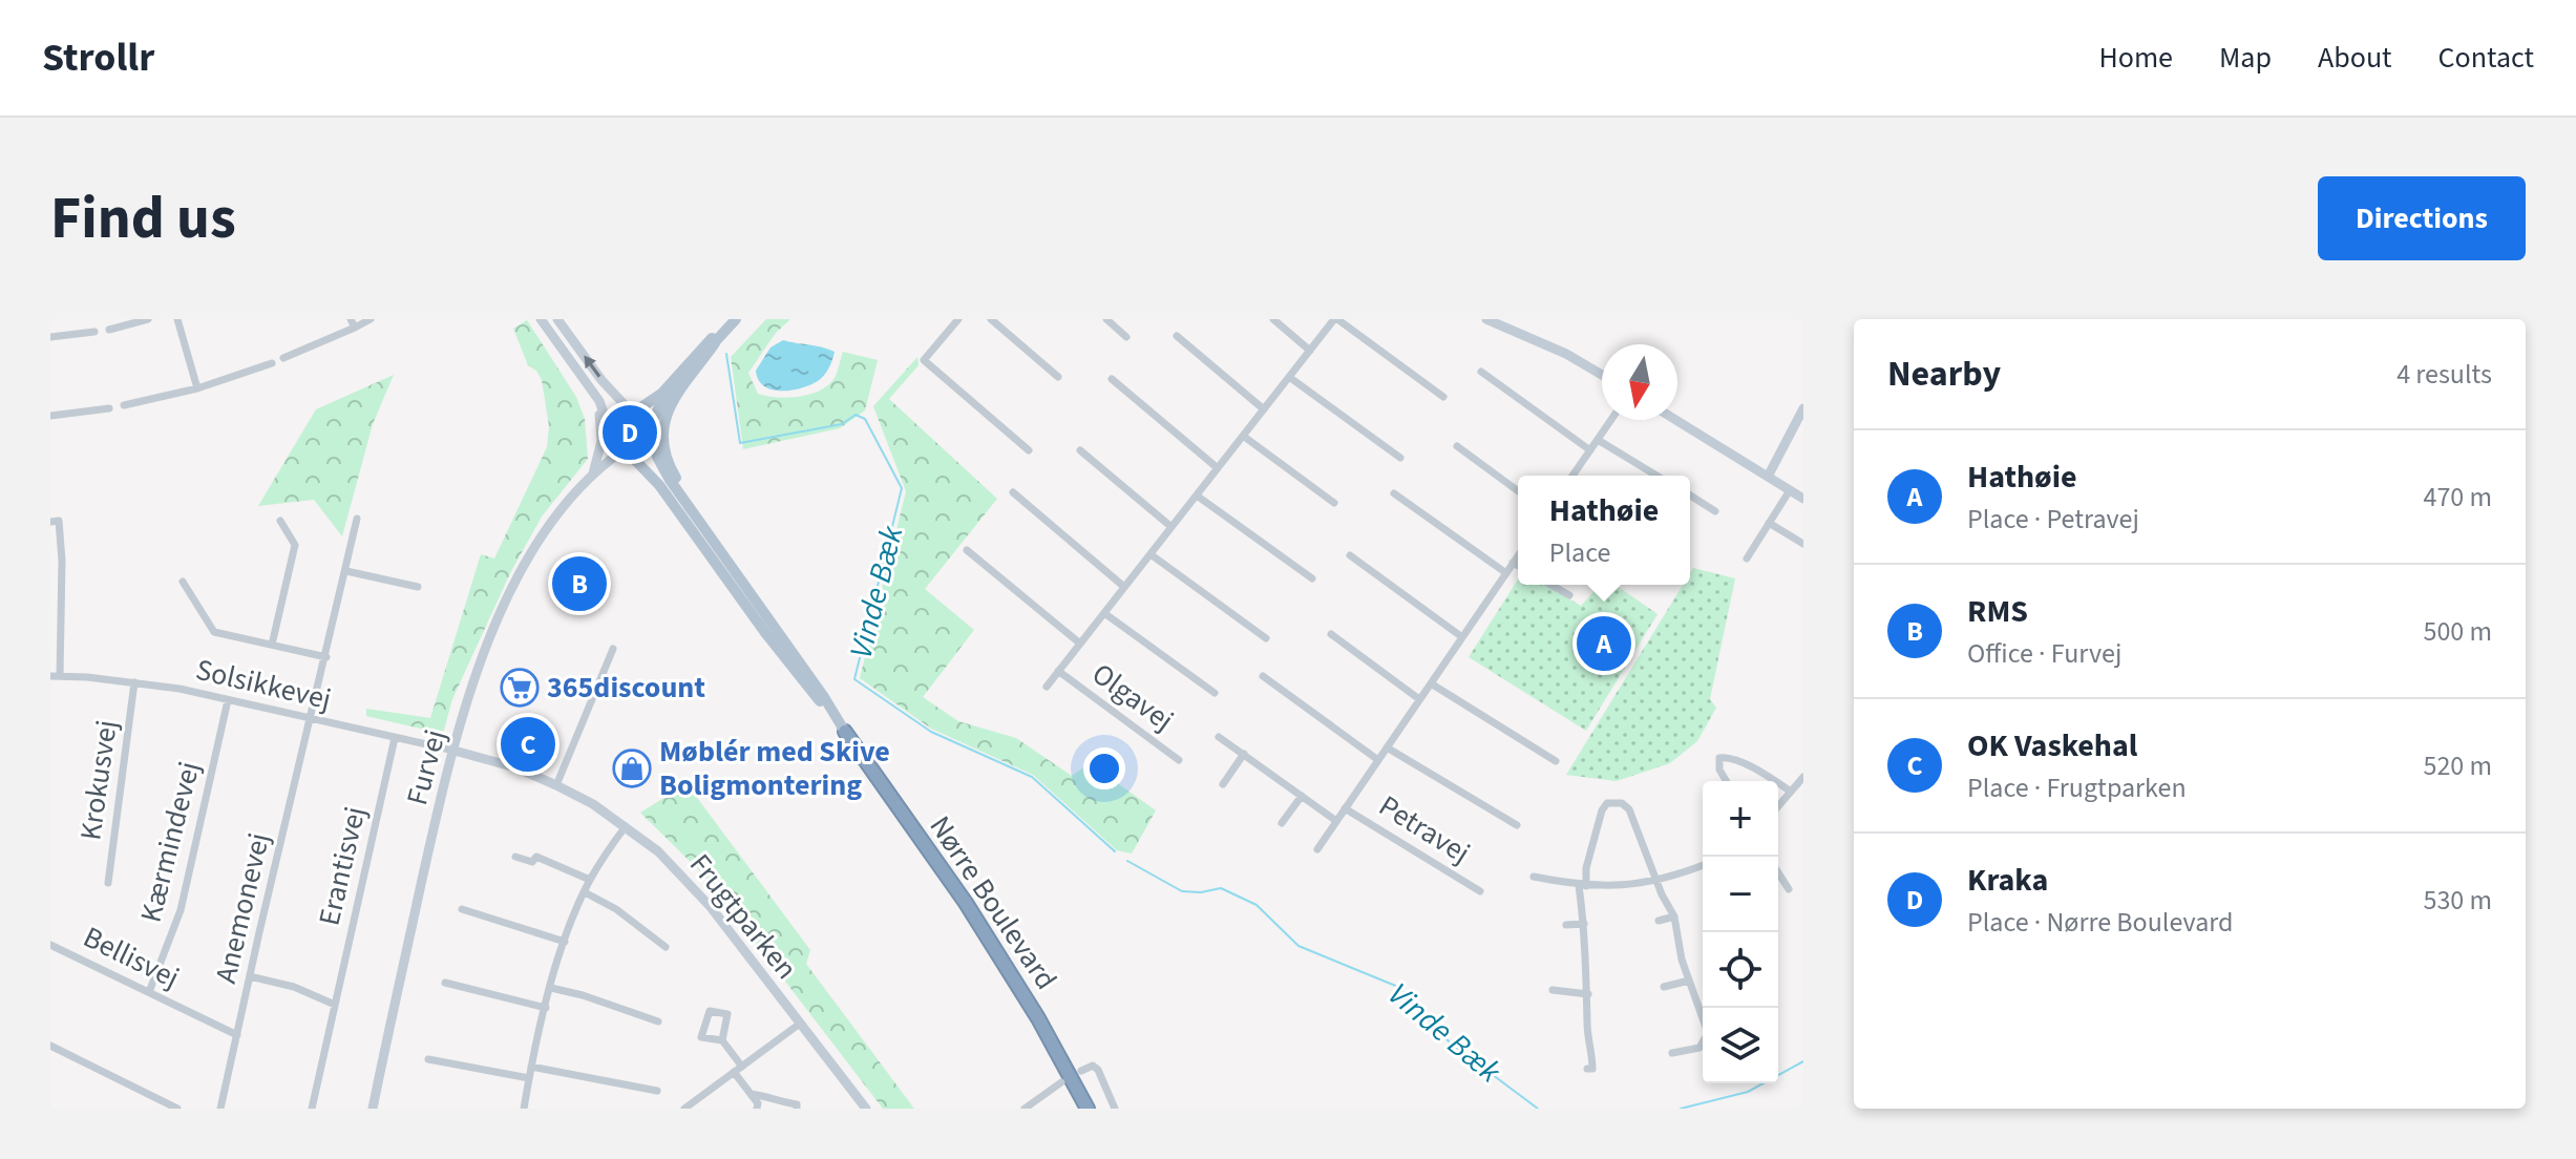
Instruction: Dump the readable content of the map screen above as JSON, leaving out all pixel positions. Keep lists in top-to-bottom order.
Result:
{
  "streets": {
    "highway": ["Nørre Boulevard"],
    "street": [
      "Solsikkevej",
      "Olgavej",
      "Furvej",
      "Krokusvej",
      "Petravej",
      "Kærmindevej",
      "Erantisvej",
      "Anemonevej",
      "Frugtparken",
      "Bellisvej"
    ]
  },
  "crossings": [
    ["Solsikkevej", "Furvej"],
    ["Solsikkevej", "Krokusvej"],
    ["Solsikkevej", "Kærmindevej"],
    ["Solsikkevej", "Erantisvej"],
    ["Solsikkevej", "Anemonevej"],
    ["Solsikkevej", "Frugtparken"],
    ["Furvej", "Nørre Boulevard"],
    ["Furvej", "Frugtparken"],
    ["Kærmindevej", "Bellisvej"],
    ["Anemonevej", "Bellisvej"]
  ],
  "water": ["Vinde Bæk"],
  "places": {
    "supermarket": ["365discount"],
    "shop": ["Møblér med Skive Boligmontering"]
  },
  "north": "bottom",
  "page": {
    "header": "Strollr",
    "nav": [
      "Home",
      "Map",
      "About",
      "Contact"
    ],
    "buttons": "Directions",
    "title": "Find us",
    "heading": ["Nearby", "4 results"],
    "pins": [
      "D",
      "B",
      "A",
      "C"
    ],
    "list": [
      {
        "mark": "A",
        "name": "Hathøie",
        "note": "Place · Petravej",
        "value": "470 m"
      },
      {
        "mark": "B",
        "name": "RMS",
        "note": "Office · Furvej",
        "value": "500 m"
      },
      {
        "mark": "C",
        "name": "OK Vaskehal",
        "note": "Place · Frugtparken",
        "value": "520 m"
      },
      {
        "mark": "D",
        "name": "Kraka",
        "note": "Place · Nørre Boulevard",
        "value": "530 m"
      }
    ],
    "popup": ["Hathøie", "Place"],
    "map_buttons": ["+", "−"]
  }
}
